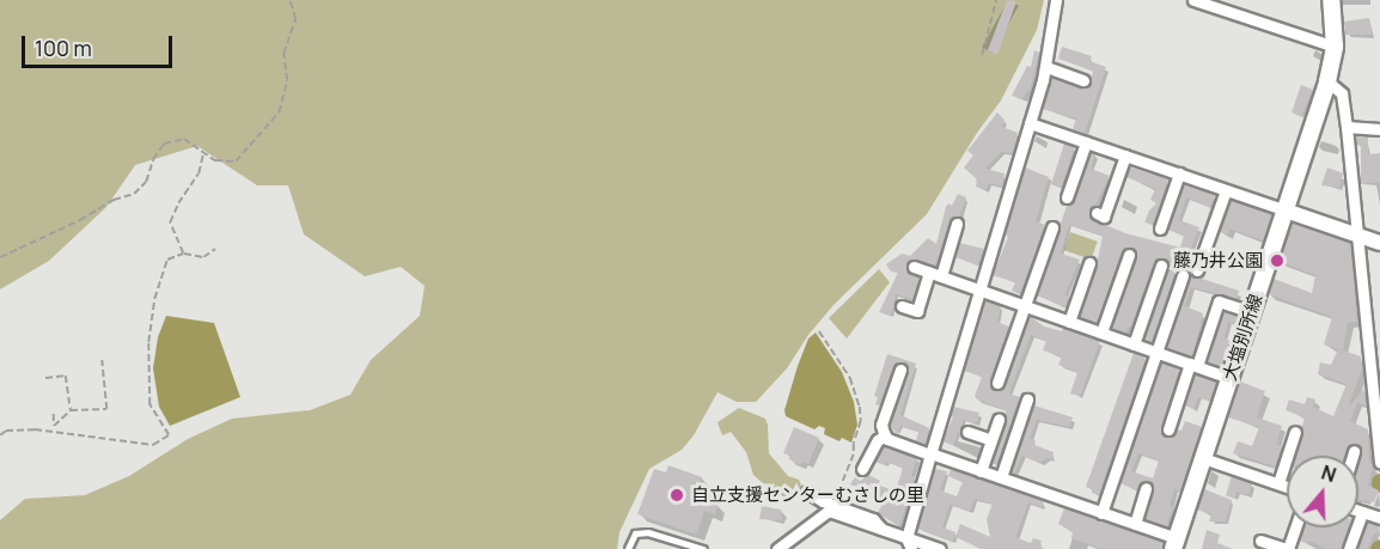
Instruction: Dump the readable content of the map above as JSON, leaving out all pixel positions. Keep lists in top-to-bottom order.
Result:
{
  "streets": {
    "main road": ["大塩別所線"]
  },
  "places": ["藤乃井公園", "自立支援センターむさしの里"],
  "scale_bar": "100 m",
  "north": "top"
}
